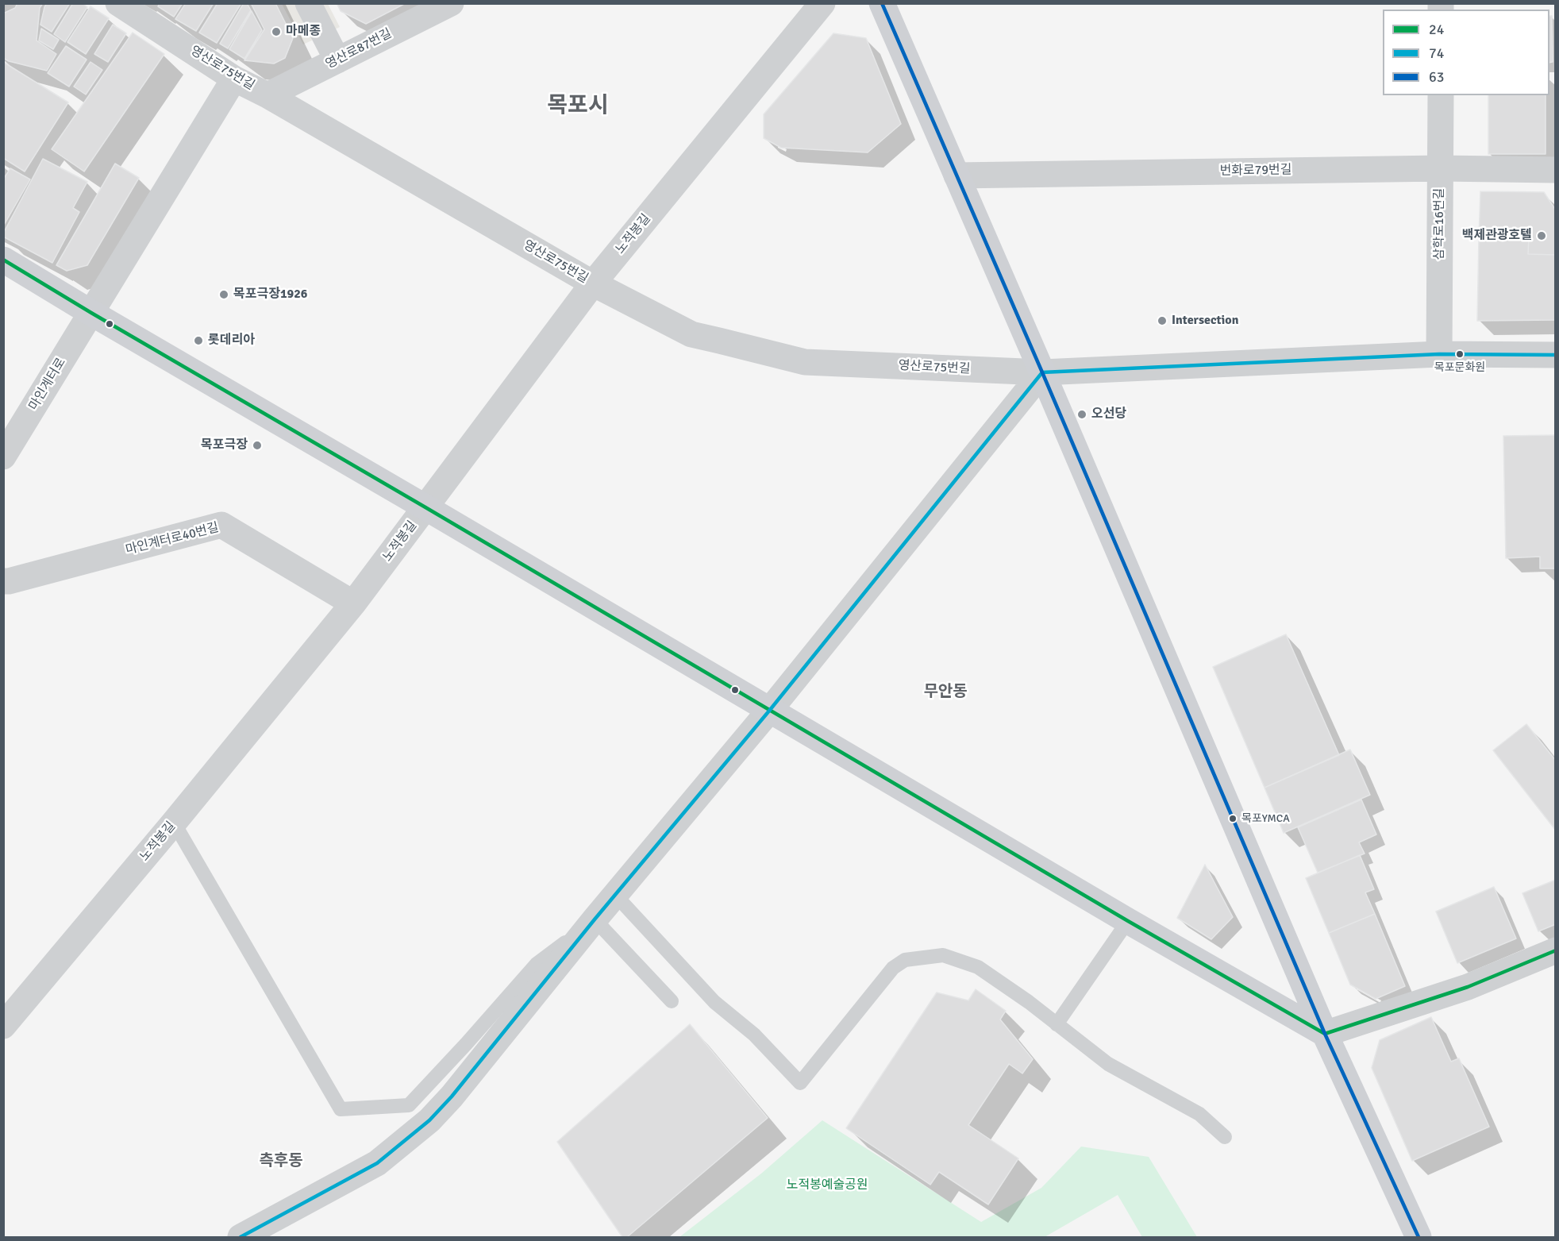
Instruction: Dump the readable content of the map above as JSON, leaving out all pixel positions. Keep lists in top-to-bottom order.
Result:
{
  "streets": {
    "street": [
      "영산로87번길",
      "영산로75번길",
      "번화로79번길",
      "삼학로16번길",
      "노적봉길",
      "마인계터로",
      "마인계터로40번길"
    ]
  },
  "crossings": [
    ["영산로87번길", "영산로75번길"],
    ["영산로75번길", "삼학로16번길"],
    ["영산로75번길", "노적봉길"],
    ["영산로75번길", "마인계터로"],
    ["번화로79번길", "삼학로16번길"],
    ["노적봉길", "마인계터로40번길"]
  ],
  "districts": ["목포시", "무안동", "측후동"],
  "parks": ["노적봉예술공원"],
  "places": [
    "마메종",
    "백제관광호텔",
    "목포극장1926",
    "Intersection",
    "롯데리아",
    "목포문화원",
    "오선당",
    "목포극장",
    "목포YMCA"
  ],
  "lines": ["transit line 63", "transit line 24", "transit line 74"],
  "legend": ["24", "74", "63"]
}
